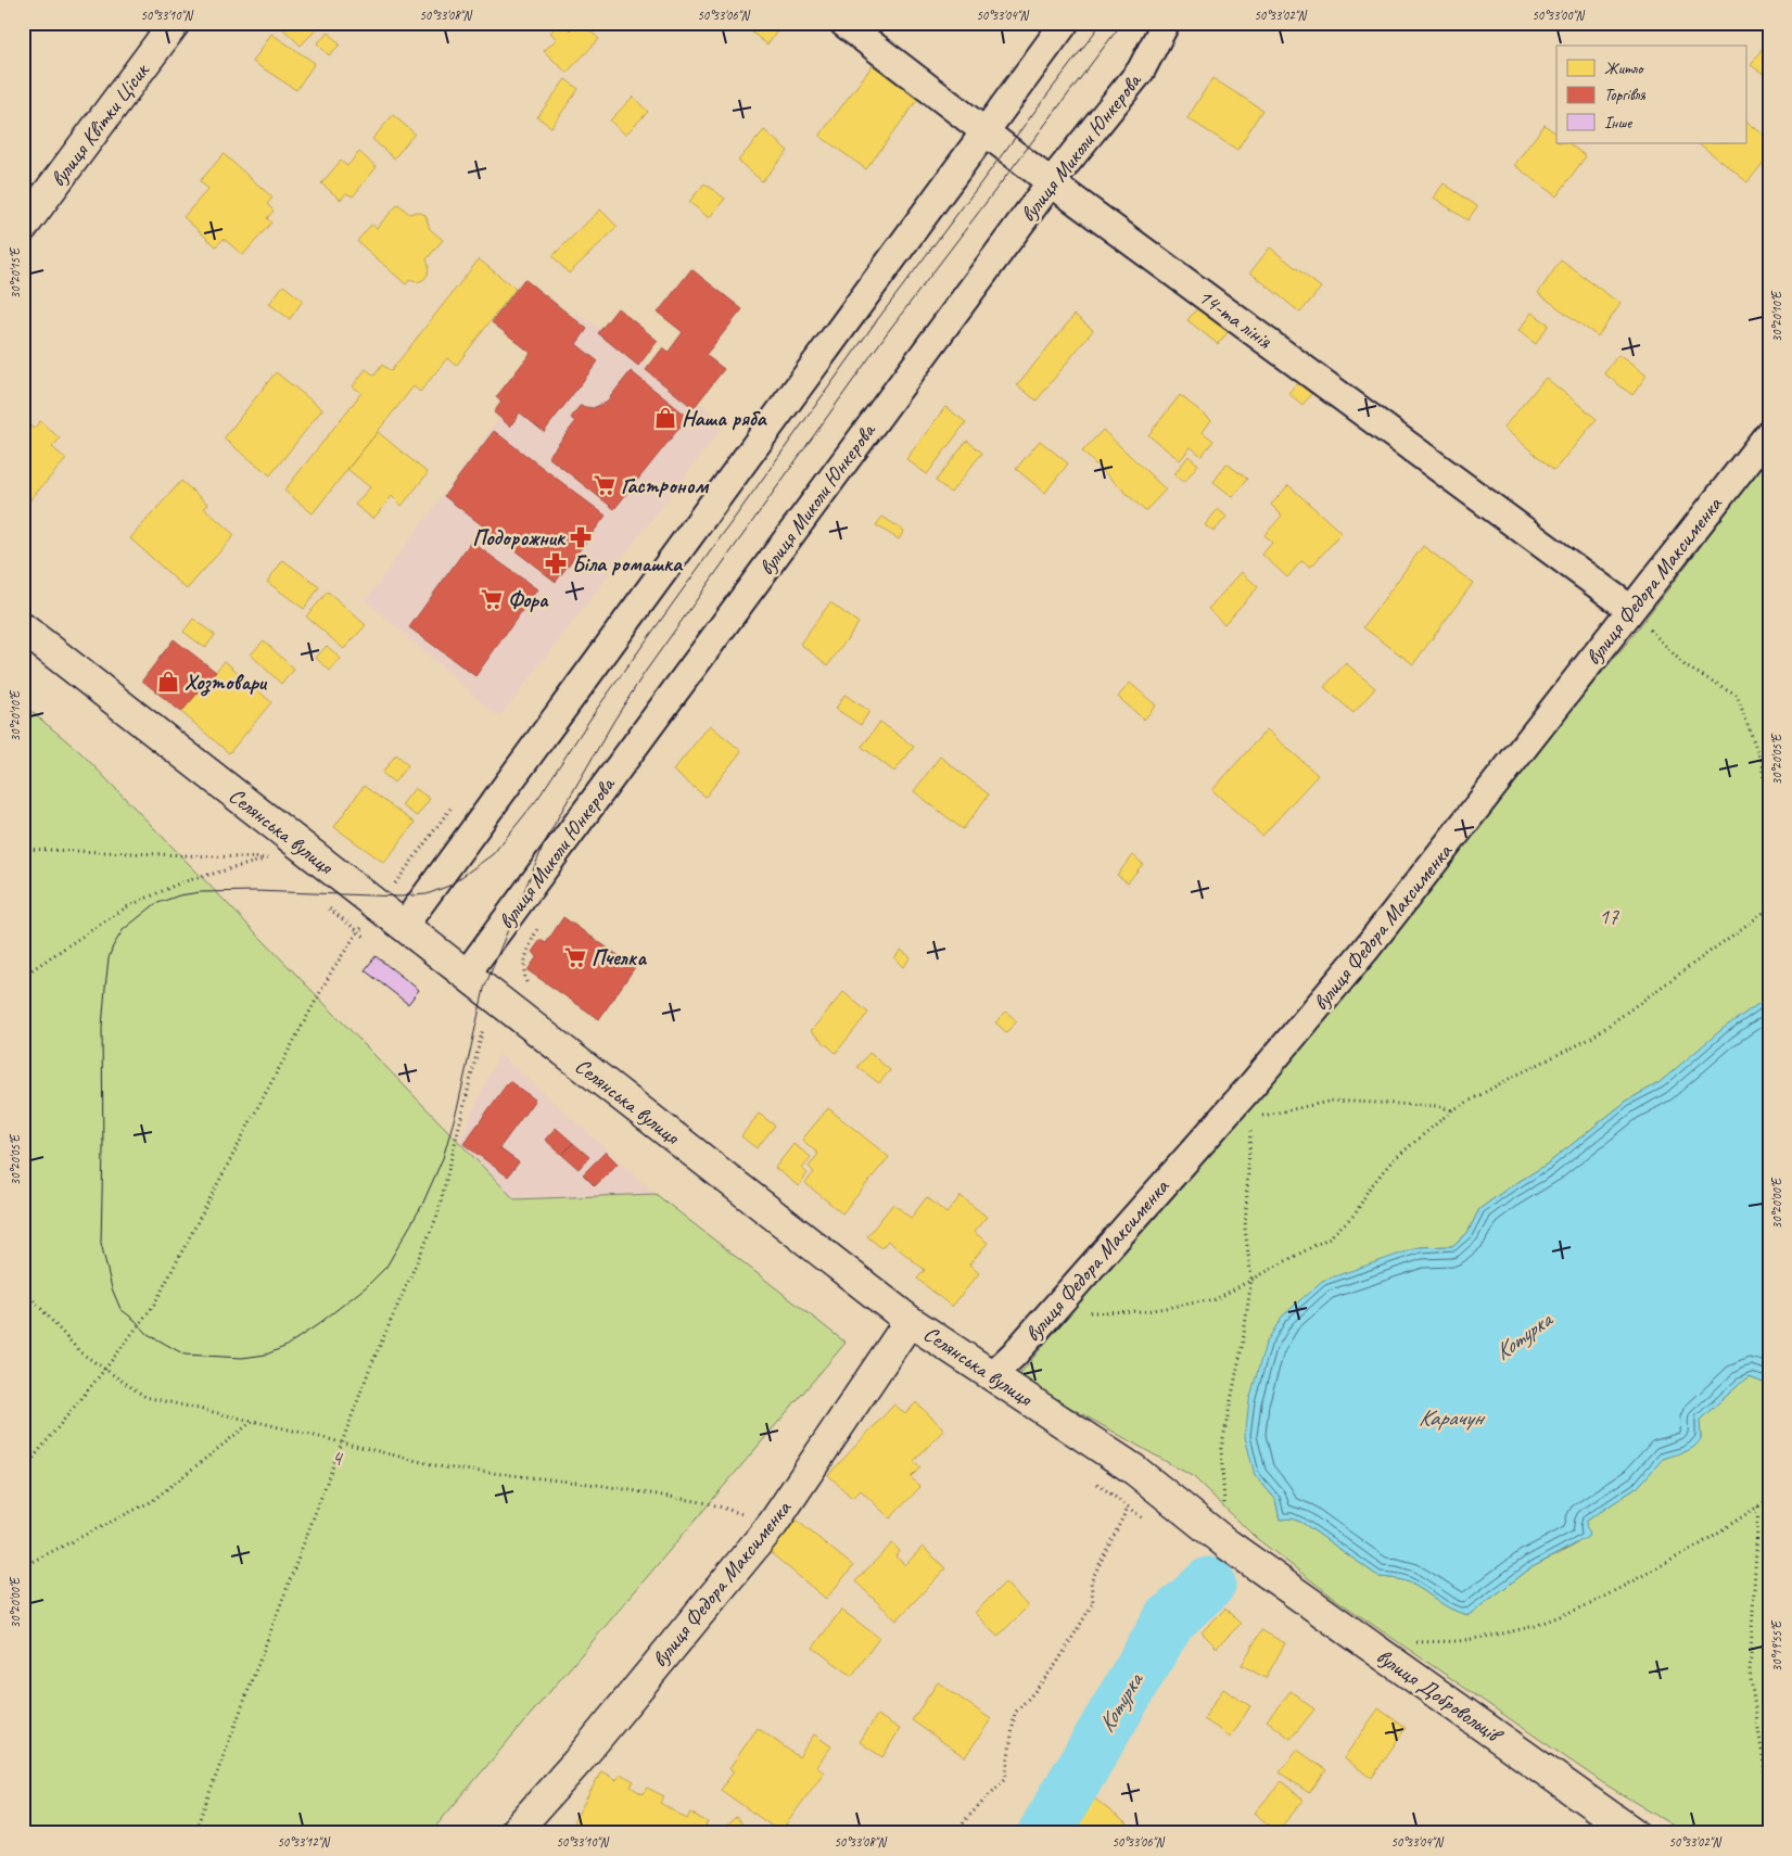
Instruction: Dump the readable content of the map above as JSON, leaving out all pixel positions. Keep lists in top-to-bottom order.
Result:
{
  "streets": {
    "street": [
      "вулиця Квітки Цісик",
      "вулиця Миколи Юнкерова",
      "14-та лінія",
      "вулиця Федора Максименка",
      "Селянська вулиця",
      "вулиця Добровольців"
    ]
  },
  "crossings": [
    ["вулиця Миколи Юнкерова", "14-та лінія"],
    ["вулиця Миколи Юнкерова", "Селянська вулиця"],
    ["14-та лінія", "вулиця Федора Максименка"],
    ["вулиця Федора Максименка", "Селянська вулиця"],
    ["Селянська вулиця", "вулиця Добровольців"]
  ],
  "water": ["Котурка", "Карачун"],
  "parks": ["17", "4"],
  "places": {
    "shop": ["Наша ряба", "Хозтовари"],
    "supermarket": ["Гастроном", "Фора", "Пчелка"],
    "pharmacy": ["Подорожник", "Біла ромашка"]
  },
  "legend": ["Житло", "Торгівля", "Інше"],
  "coordinates": [
    "50°33'10\"N",
    "50°33'08\"N",
    "50°33'06\"N",
    "50°33'04\"N",
    "50°33'02\"N",
    "50°33'00\"N",
    "30°20'15\"E",
    "30°20'10\"E",
    "30°20'05\"E",
    "30°20'00\"E",
    "30°19'55\"E",
    "50°33'12\"N"
  ]
}
